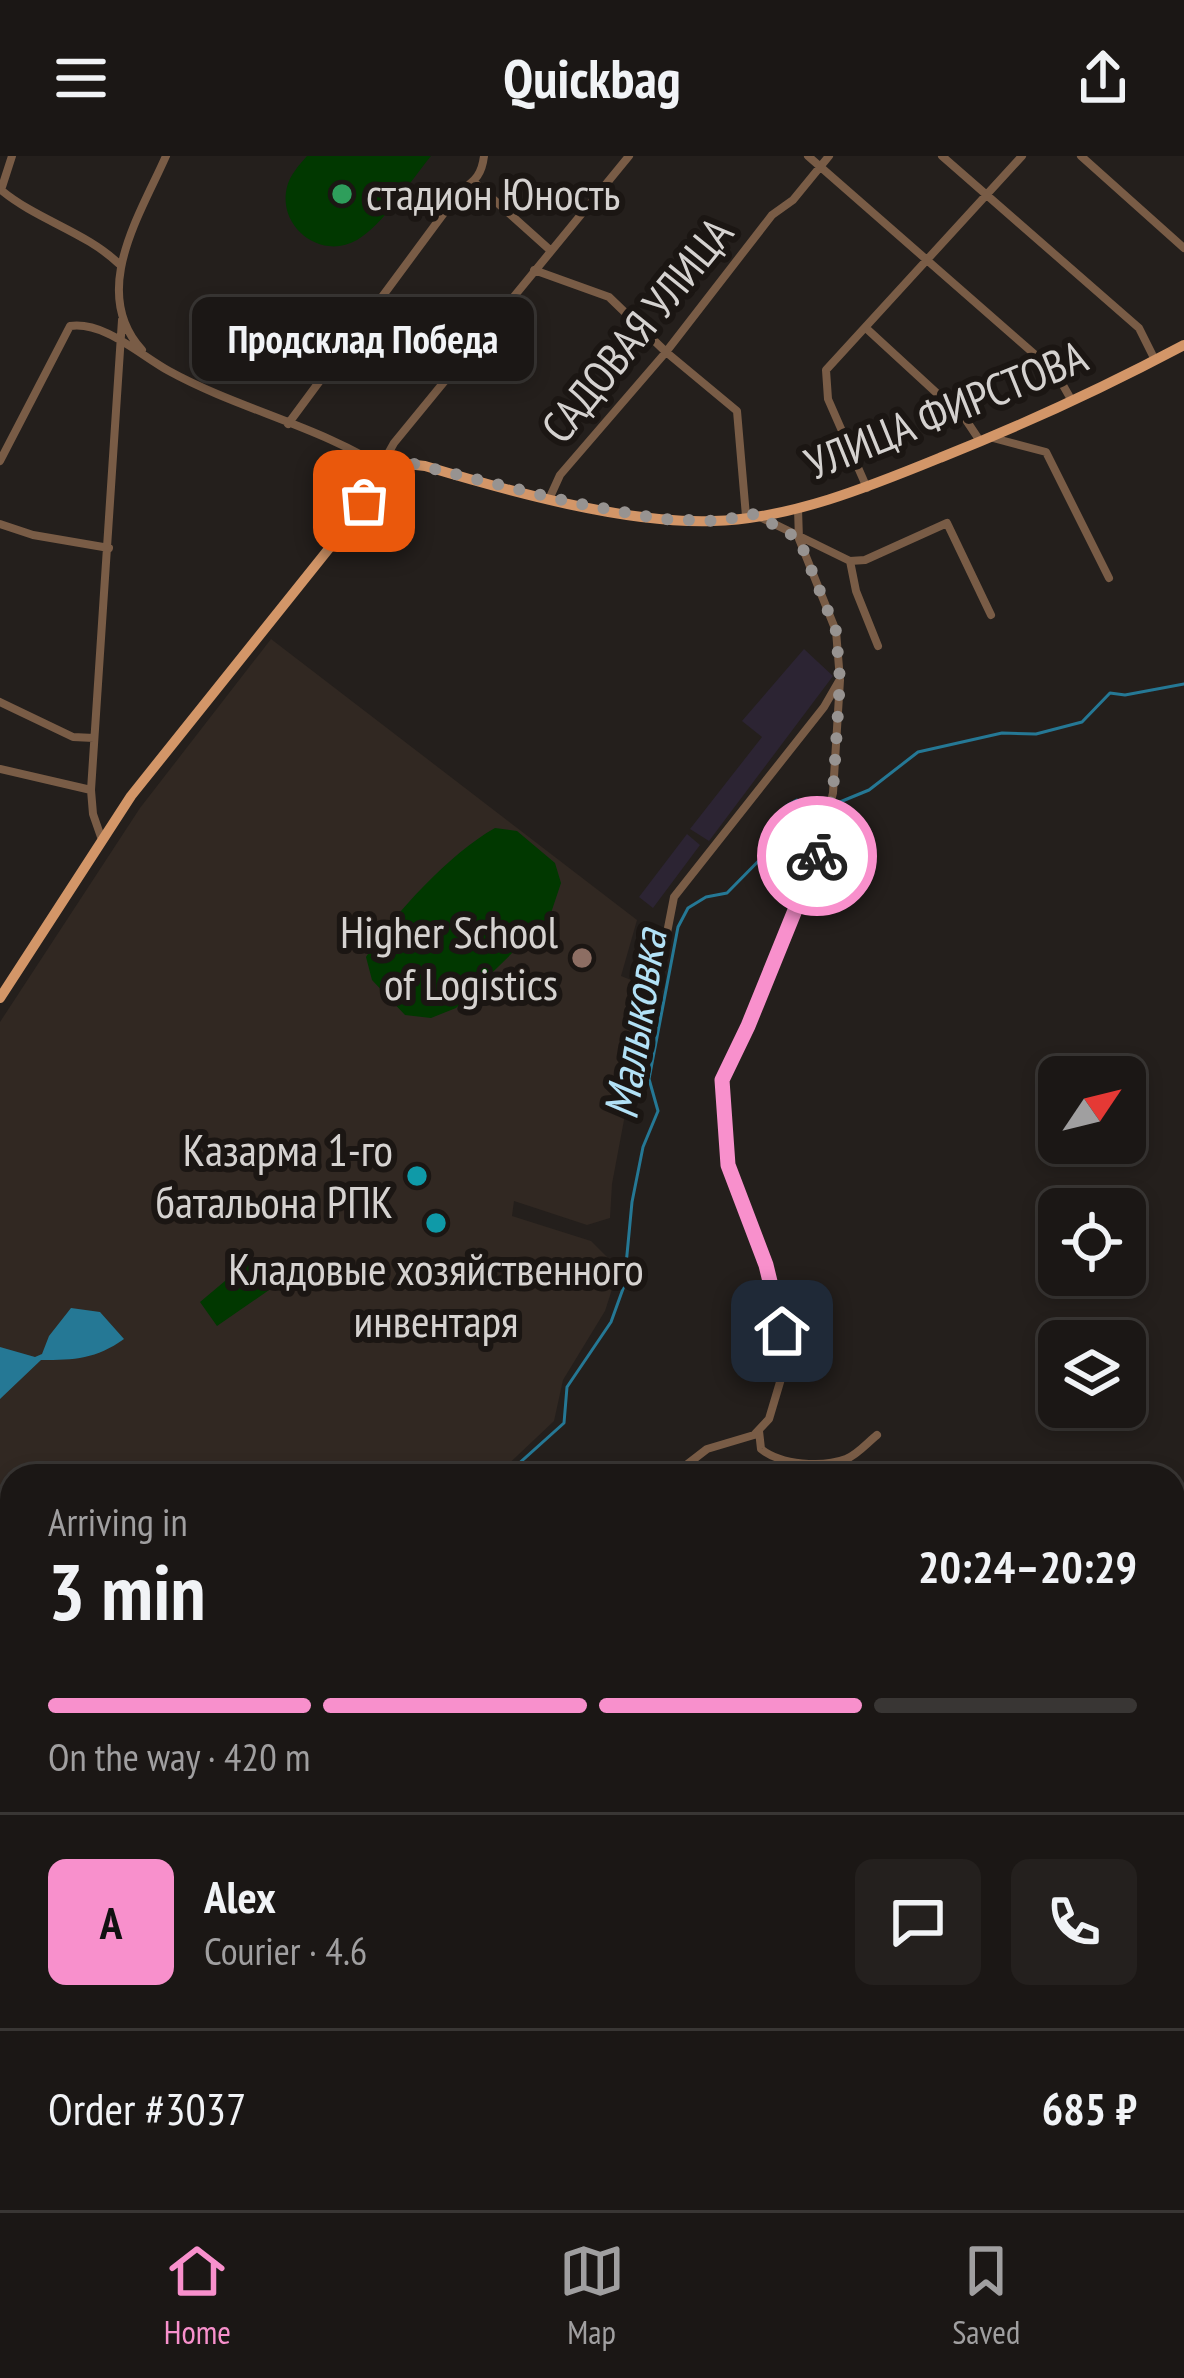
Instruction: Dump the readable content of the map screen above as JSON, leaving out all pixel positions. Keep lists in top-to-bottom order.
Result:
{
  "streets": {
    "main road": ["УЛИЦА ФИРСТОВА"],
    "street": ["САДОВАЯ УЛИЦА"]
  },
  "crossings": [
    ["САДОВАЯ УЛИЦА", "УЛИЦА ФИРСТОВА"]
  ],
  "water": ["Малыковка"],
  "places": [
    "стадион Юность",
    "Продсклад Победа",
    "Higher School of Logistics",
    "Казарма 1-го батальона РПК",
    "Кладовые хозяйственного инвентаря"
  ],
  "north": "top right",
  "page": {
    "header": "Quickbag",
    "bubble": "Продсклад Победа",
    "heading": ["3 min", "Arriving in", "20:24–20:29"],
    "panel": [
      "Alex",
      "Courier · 4.6",
      "Order #3037",
      "685 ₽"
    ],
    "bar": "On the way · 420 m",
    "round": "A",
    "tabs": ["Home", "Map", "Saved"]
  }
}
